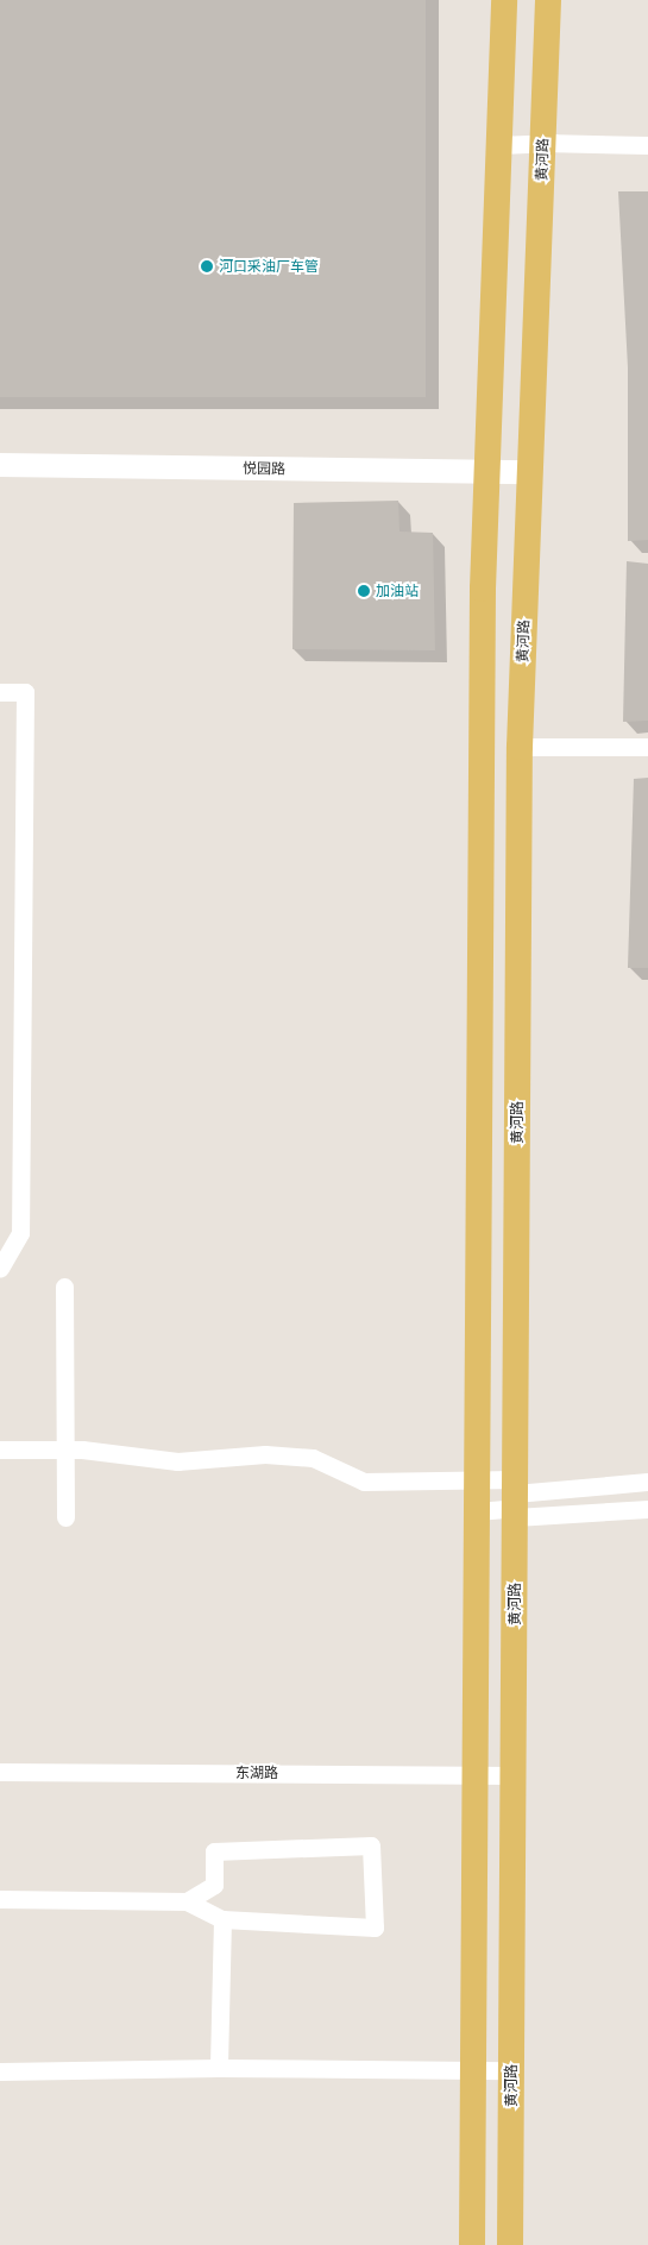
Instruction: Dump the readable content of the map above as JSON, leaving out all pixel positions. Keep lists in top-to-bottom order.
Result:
{
  "streets": {
    "main road": ["黄河路"],
    "street": ["悦园路", "东湖路"]
  },
  "crossings": [
    ["黄河路", "悦园路"],
    ["黄河路", "东湖路"]
  ],
  "places": ["河口采油厂车管", "加油站"]
}
